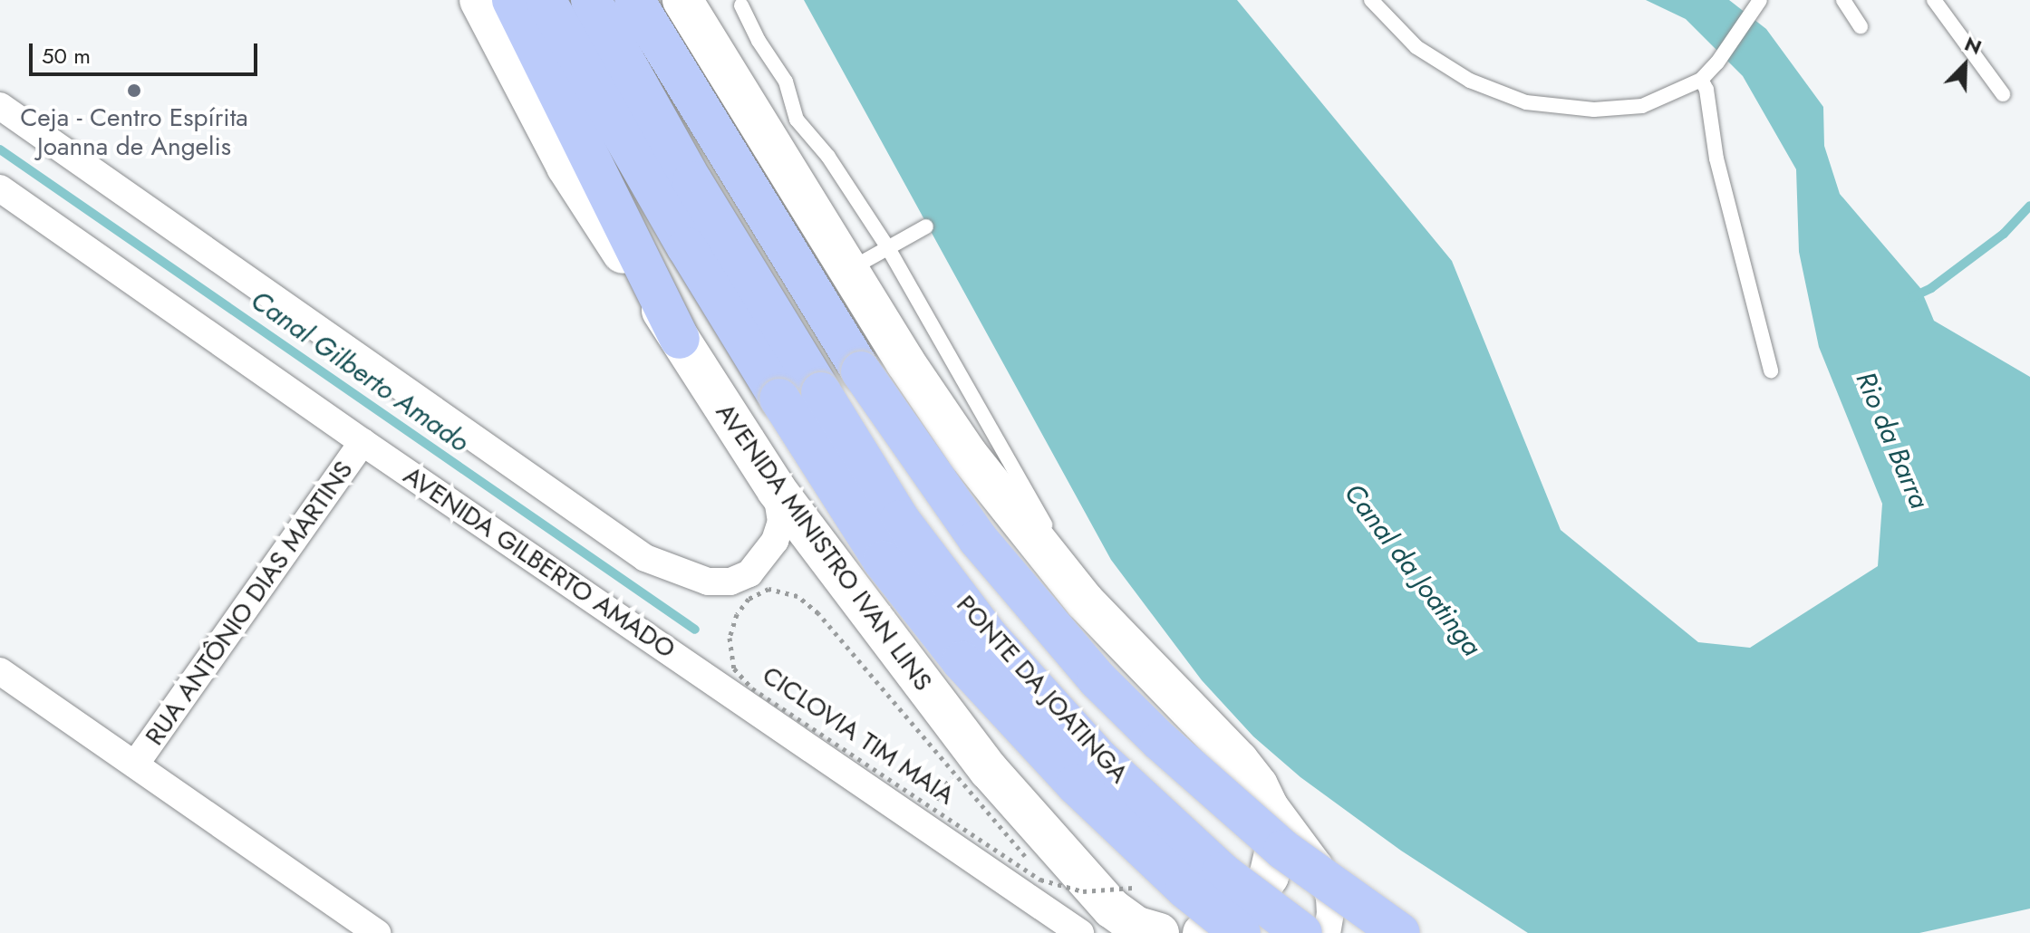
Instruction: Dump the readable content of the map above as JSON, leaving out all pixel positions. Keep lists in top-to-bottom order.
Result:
{
  "streets": {
    "highway": ["AVENIDA MINISTRO IVAN LINS", "PONTE DA JOATINGA"],
    "street": ["AVENIDA GILBERTO AMADO", "RUA ANTÔNIO DIAS MARTINS"],
    "path": ["CICLOVIA TIM MAIA"]
  },
  "crossings": [
    ["AVENIDA MINISTRO IVAN LINS", "PONTE DA JOATINGA"],
    ["AVENIDA MINISTRO IVAN LINS", "CICLOVIA TIM MAIA"],
    ["AVENIDA GILBERTO AMADO", "RUA ANTÔNIO DIAS MARTINS"]
  ],
  "water": ["Canal Gilberto Amado", "Rio da Barra", "Canal da Joatinga"],
  "places": ["Ceja - Centro Espírita Joanna de Angelis"],
  "scale_bar": "50 m",
  "north": "top right"
}
